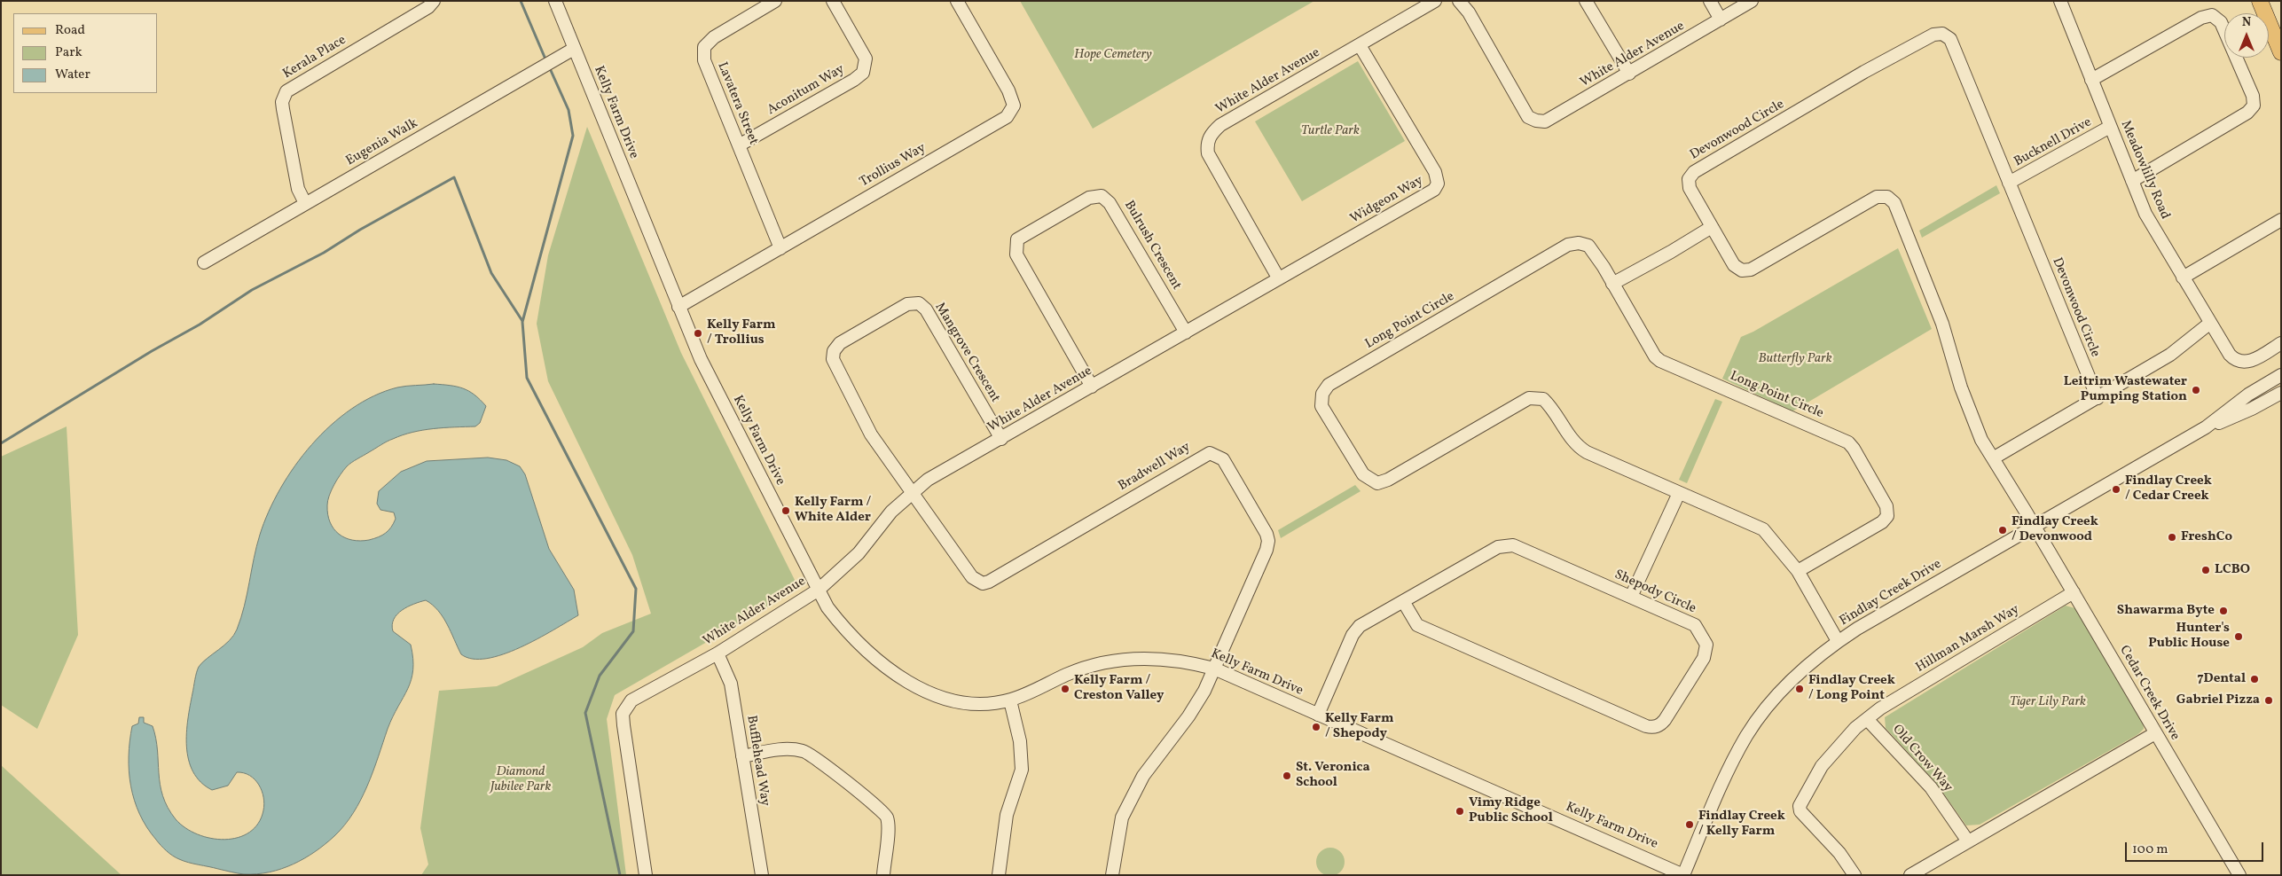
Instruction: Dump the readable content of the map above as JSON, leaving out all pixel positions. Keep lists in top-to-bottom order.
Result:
{
  "streets": {
    "street": [
      "White Alder Avenue",
      "Kerala Place",
      "Aconitum Way",
      "Lavatera Street",
      "Kelly Farm Drive",
      "Devonwood Circle",
      "Eugenia Walk",
      "Bucknell Drive",
      "Trollius Way",
      "Meadowlilly Road",
      "Widgeon Way",
      "Bulrush Crescent",
      "Long Point Circle",
      "Mangrove Crescent",
      "Bradwell Way",
      "Shepody Circle",
      "Findlay Creek Drive",
      "Hillman Marsh Way",
      "Cedar Creek Drive",
      "Old Crow Way",
      "Bufflehead Way"
    ]
  },
  "crossings": [
    ["White Alder Avenue", "Kelly Farm Drive"],
    ["White Alder Avenue", "Widgeon Way"],
    ["White Alder Avenue", "Bulrush Crescent"],
    ["White Alder Avenue", "Mangrove Crescent"],
    ["White Alder Avenue", "Bradwell Way"],
    ["White Alder Avenue", "Bufflehead Way"],
    ["Kerala Place", "Eugenia Walk"],
    ["Aconitum Way", "Lavatera Street"],
    ["Lavatera Street", "Trollius Way"],
    ["Kelly Farm Drive", "Eugenia Walk"],
    ["Kelly Farm Drive", "Trollius Way"],
    ["Kelly Farm Drive", "Bradwell Way"],
    ["Kelly Farm Drive", "Shepody Circle"],
    ["Kelly Farm Drive", "Findlay Creek Drive"],
    ["Devonwood Circle", "Bucknell Drive"],
    ["Devonwood Circle", "Findlay Creek Drive"],
    ["Devonwood Circle", "Cedar Creek Drive"],
    ["Bucknell Drive", "Meadowlilly Road"],
    ["Long Point Circle", "Findlay Creek Drive"],
    ["Mangrove Crescent", "Bradwell Way"],
    ["Findlay Creek Drive", "Cedar Creek Drive"],
    ["Hillman Marsh Way", "Cedar Creek Drive"],
    ["Hillman Marsh Way", "Old Crow Way"]
  ],
  "parks": [
    "Hope Cemetery",
    "Turtle Park",
    "Butterfly Park",
    "Tiger Lily Park",
    "Diamond Jubilee Park"
  ],
  "places": [
    "Kelly Farm / Trollius",
    "Leitrim Wastewater Pumping Station",
    "Findlay Creek / Cedar Creek",
    "Kelly Farm / White Alder",
    "Findlay Creek / Devonwood",
    "FreshCo",
    "LCBO",
    "Shawarma Byte",
    "Hunter's Public House",
    "7Dental",
    "Kelly Farm / Creston Valley",
    "Findlay Creek / Long Point",
    "Gabriel Pizza",
    "Kelly Farm / Shepody",
    "St. Veronica School",
    "Vimy Ridge Public School",
    "Findlay Creek / Kelly Farm"
  ],
  "legend": ["Road", "Park", "Water"],
  "scale_bar": "100 m",
  "north": "top"
}
